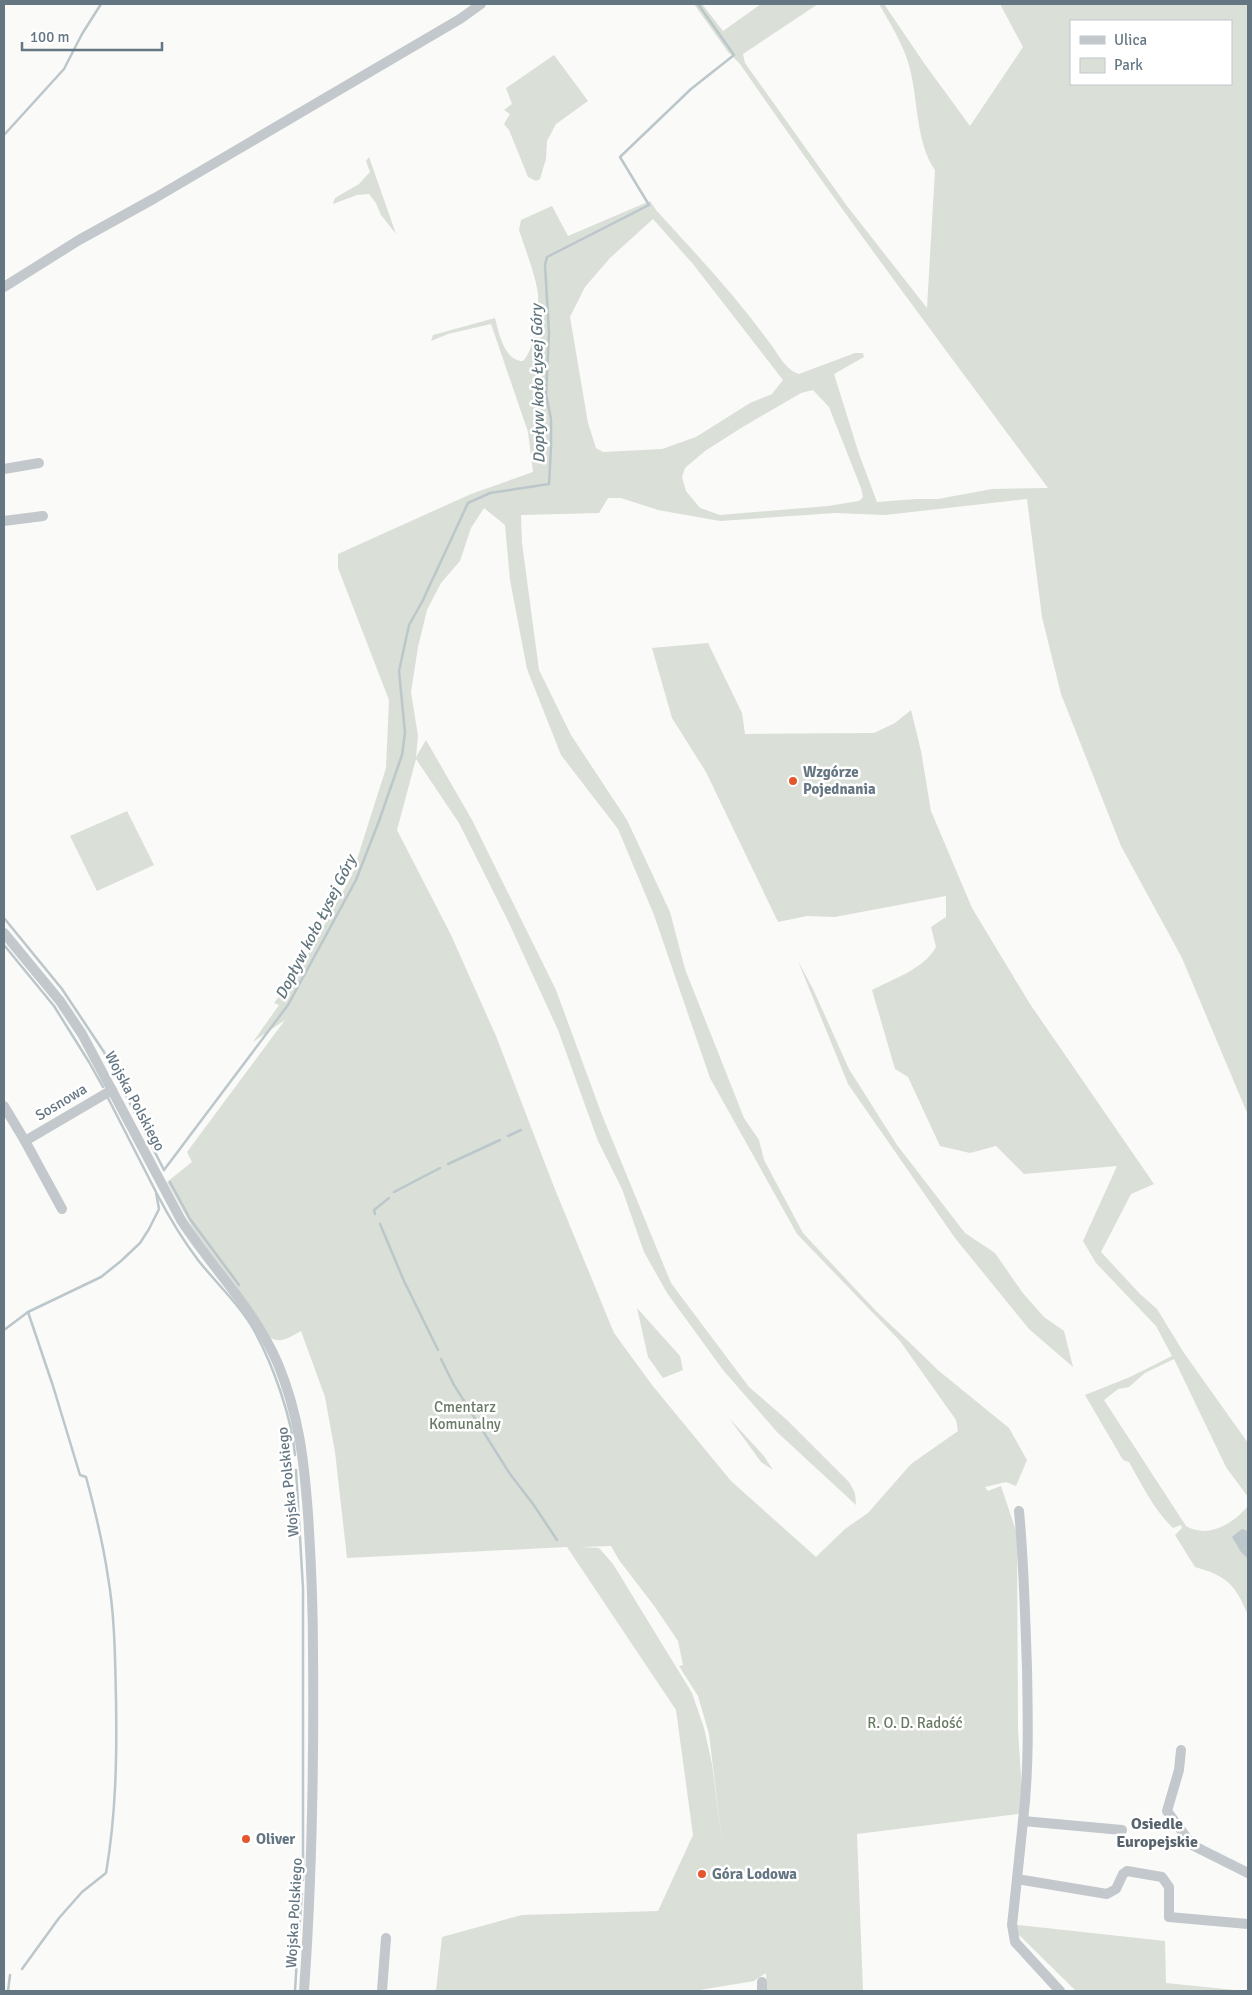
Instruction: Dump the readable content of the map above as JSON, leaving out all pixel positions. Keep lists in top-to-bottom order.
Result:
{
  "streets": {
    "street": ["Wojska Polskiego", "Sosnowa"]
  },
  "crossings": [
    ["Wojska Polskiego", "Sosnowa"]
  ],
  "districts": ["Osiedle Europejskie"],
  "water": ["Dopływ koło Łysej Góry"],
  "parks": ["Cmentarz Komunalny", "R. O. D. Radość"],
  "places": ["Wzgórze Pojednania", "Oliver", "Góra Lodowa"],
  "legend": ["Ulica", "Park"],
  "scale_bar": "100 m"
}
